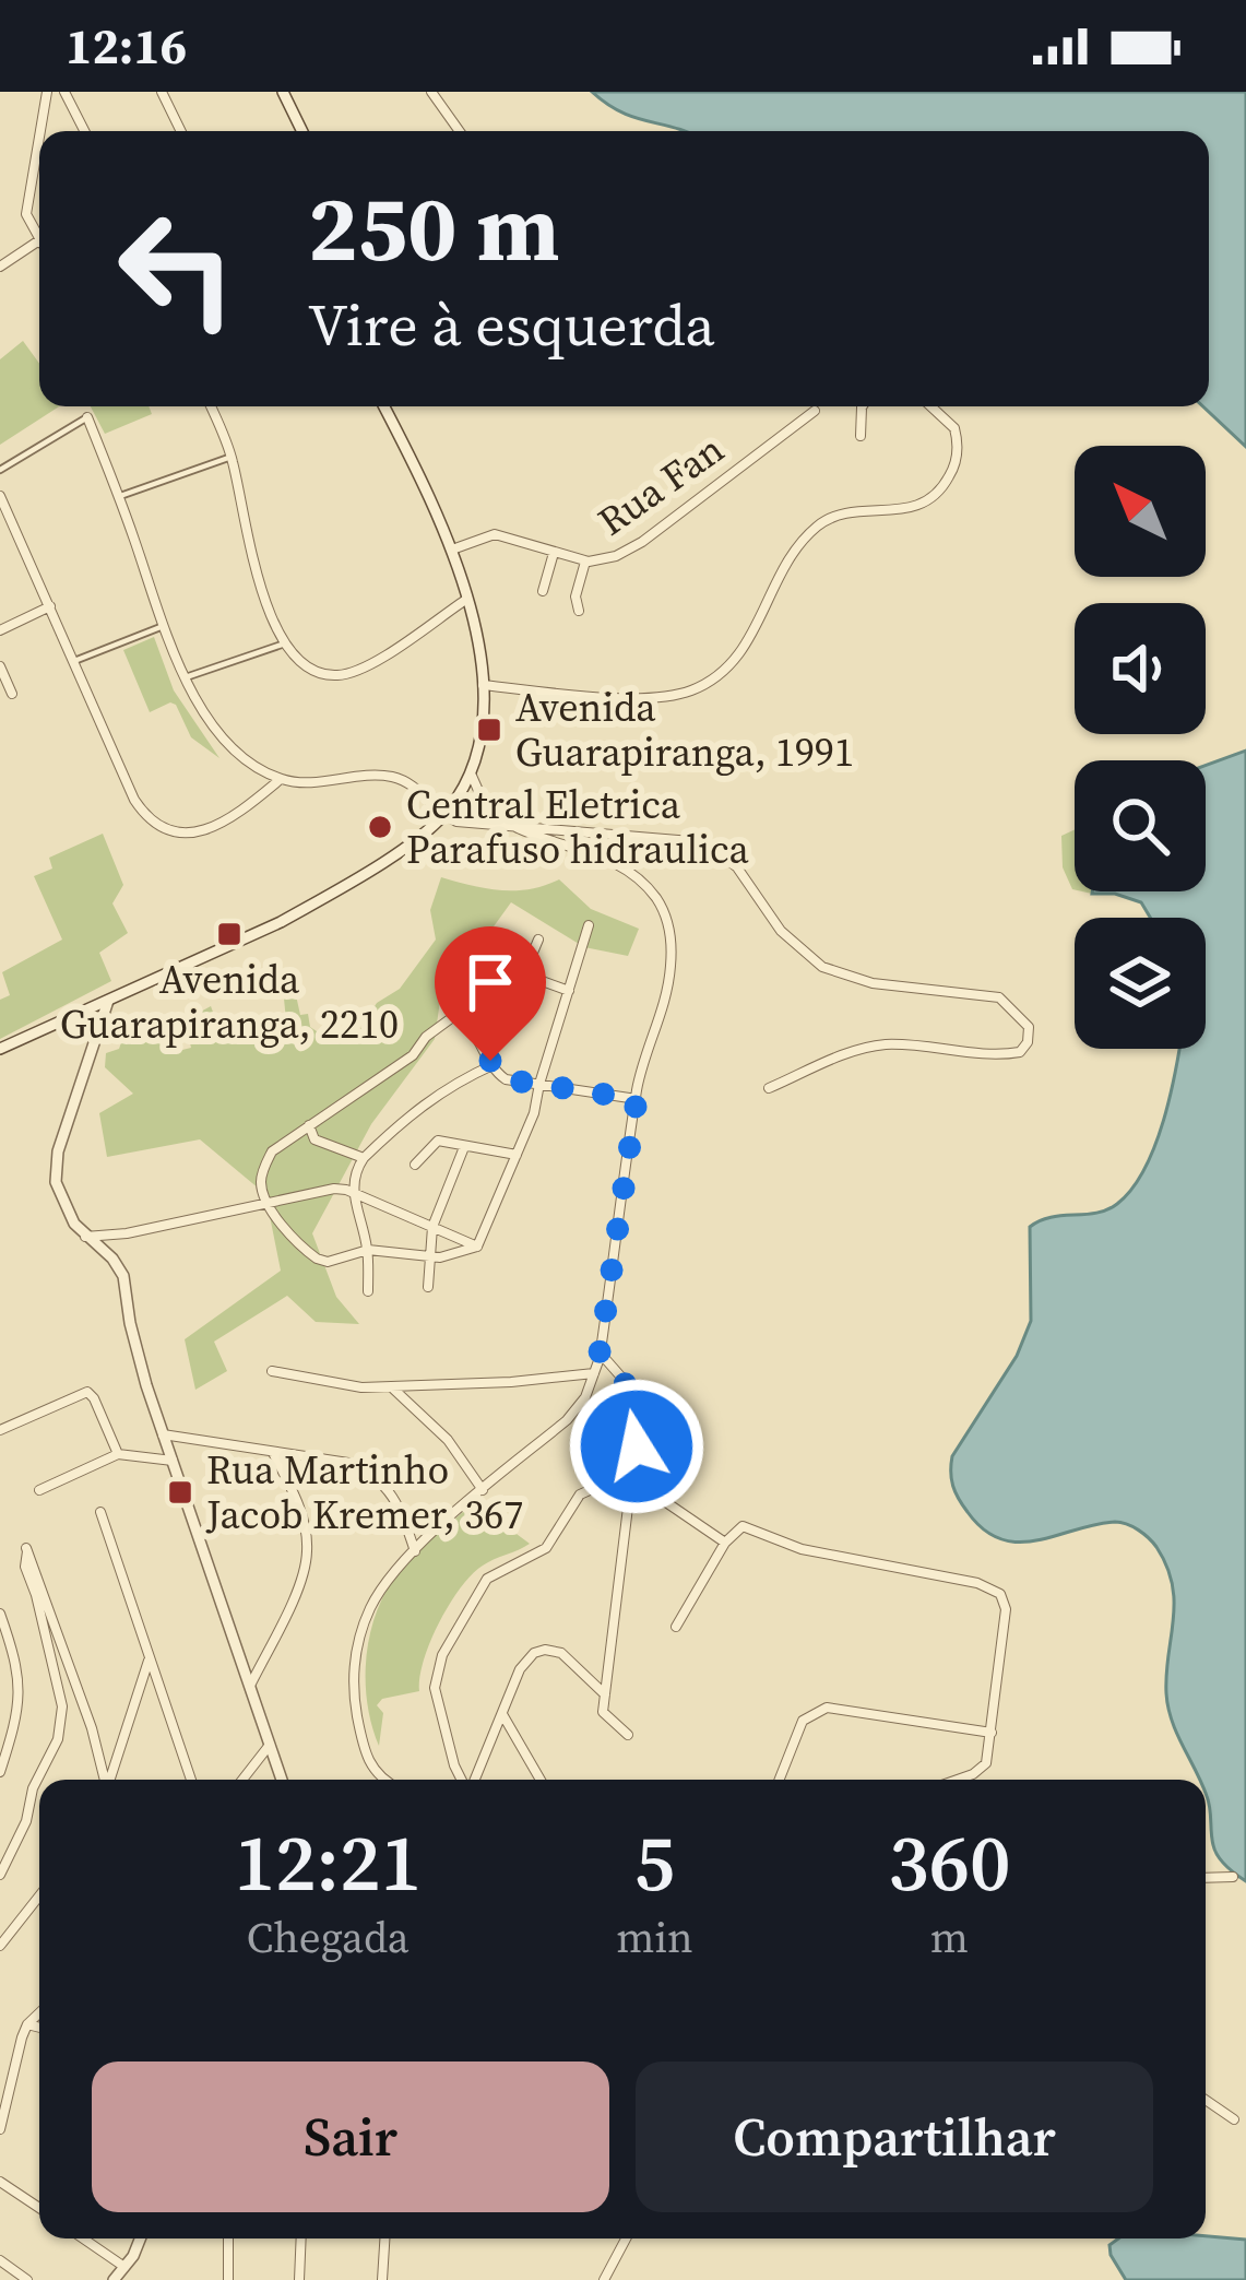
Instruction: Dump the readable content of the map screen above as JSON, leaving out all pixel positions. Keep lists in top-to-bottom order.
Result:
{
  "streets": {
    "street": ["Rua Fan"]
  },
  "places": {
    "transit": ["Avenida Guarapiranga, 1991", "Avenida Guarapiranga, 2210", "Rua Martinho Jacob Kremer, 367"],
    "other": ["Central Eletrica Parafuso hidraulica"]
  },
  "north": "top left",
  "page": {
    "status": "12:16",
    "turn": ["250 m", "Vire à esquerda"],
    "eta": [
      "12:21",
      "Chegada",
      "5",
      "min",
      "360",
      "m"
    ],
    "buttons": ["Sair", "Compartilhar"]
  }
}
